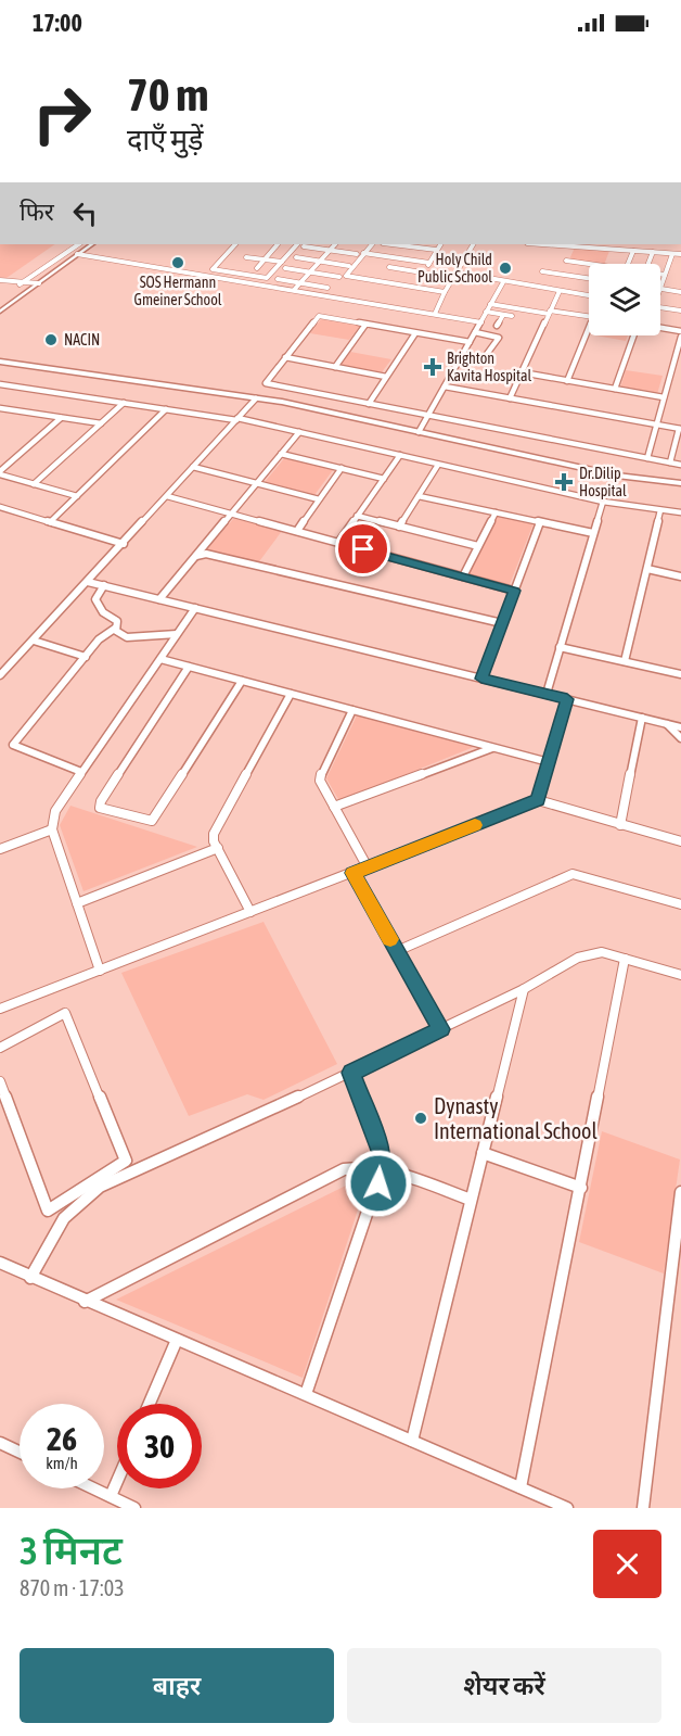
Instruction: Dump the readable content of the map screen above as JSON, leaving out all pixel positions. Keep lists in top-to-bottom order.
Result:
{
  "places": {
    "other": [
      "SOS Hermann Gmeiner School",
      "Holy Child Public School",
      "NACIN",
      "Dynasty International School"
    ],
    "health": ["Brighton Kavita Hospital", "Dr.Dilip Hospital"]
  },
  "page": {
    "status": "17:00",
    "turn": ["70 m", "दाएँ मुड़ें"],
    "then": "फिर",
    "speed": "26 km/h",
    "limit": "30",
    "heading": ["3 मिनट", "870 m · 17:03"],
    "buttons": ["बाहर", "शेयर करें"]
  }
}
